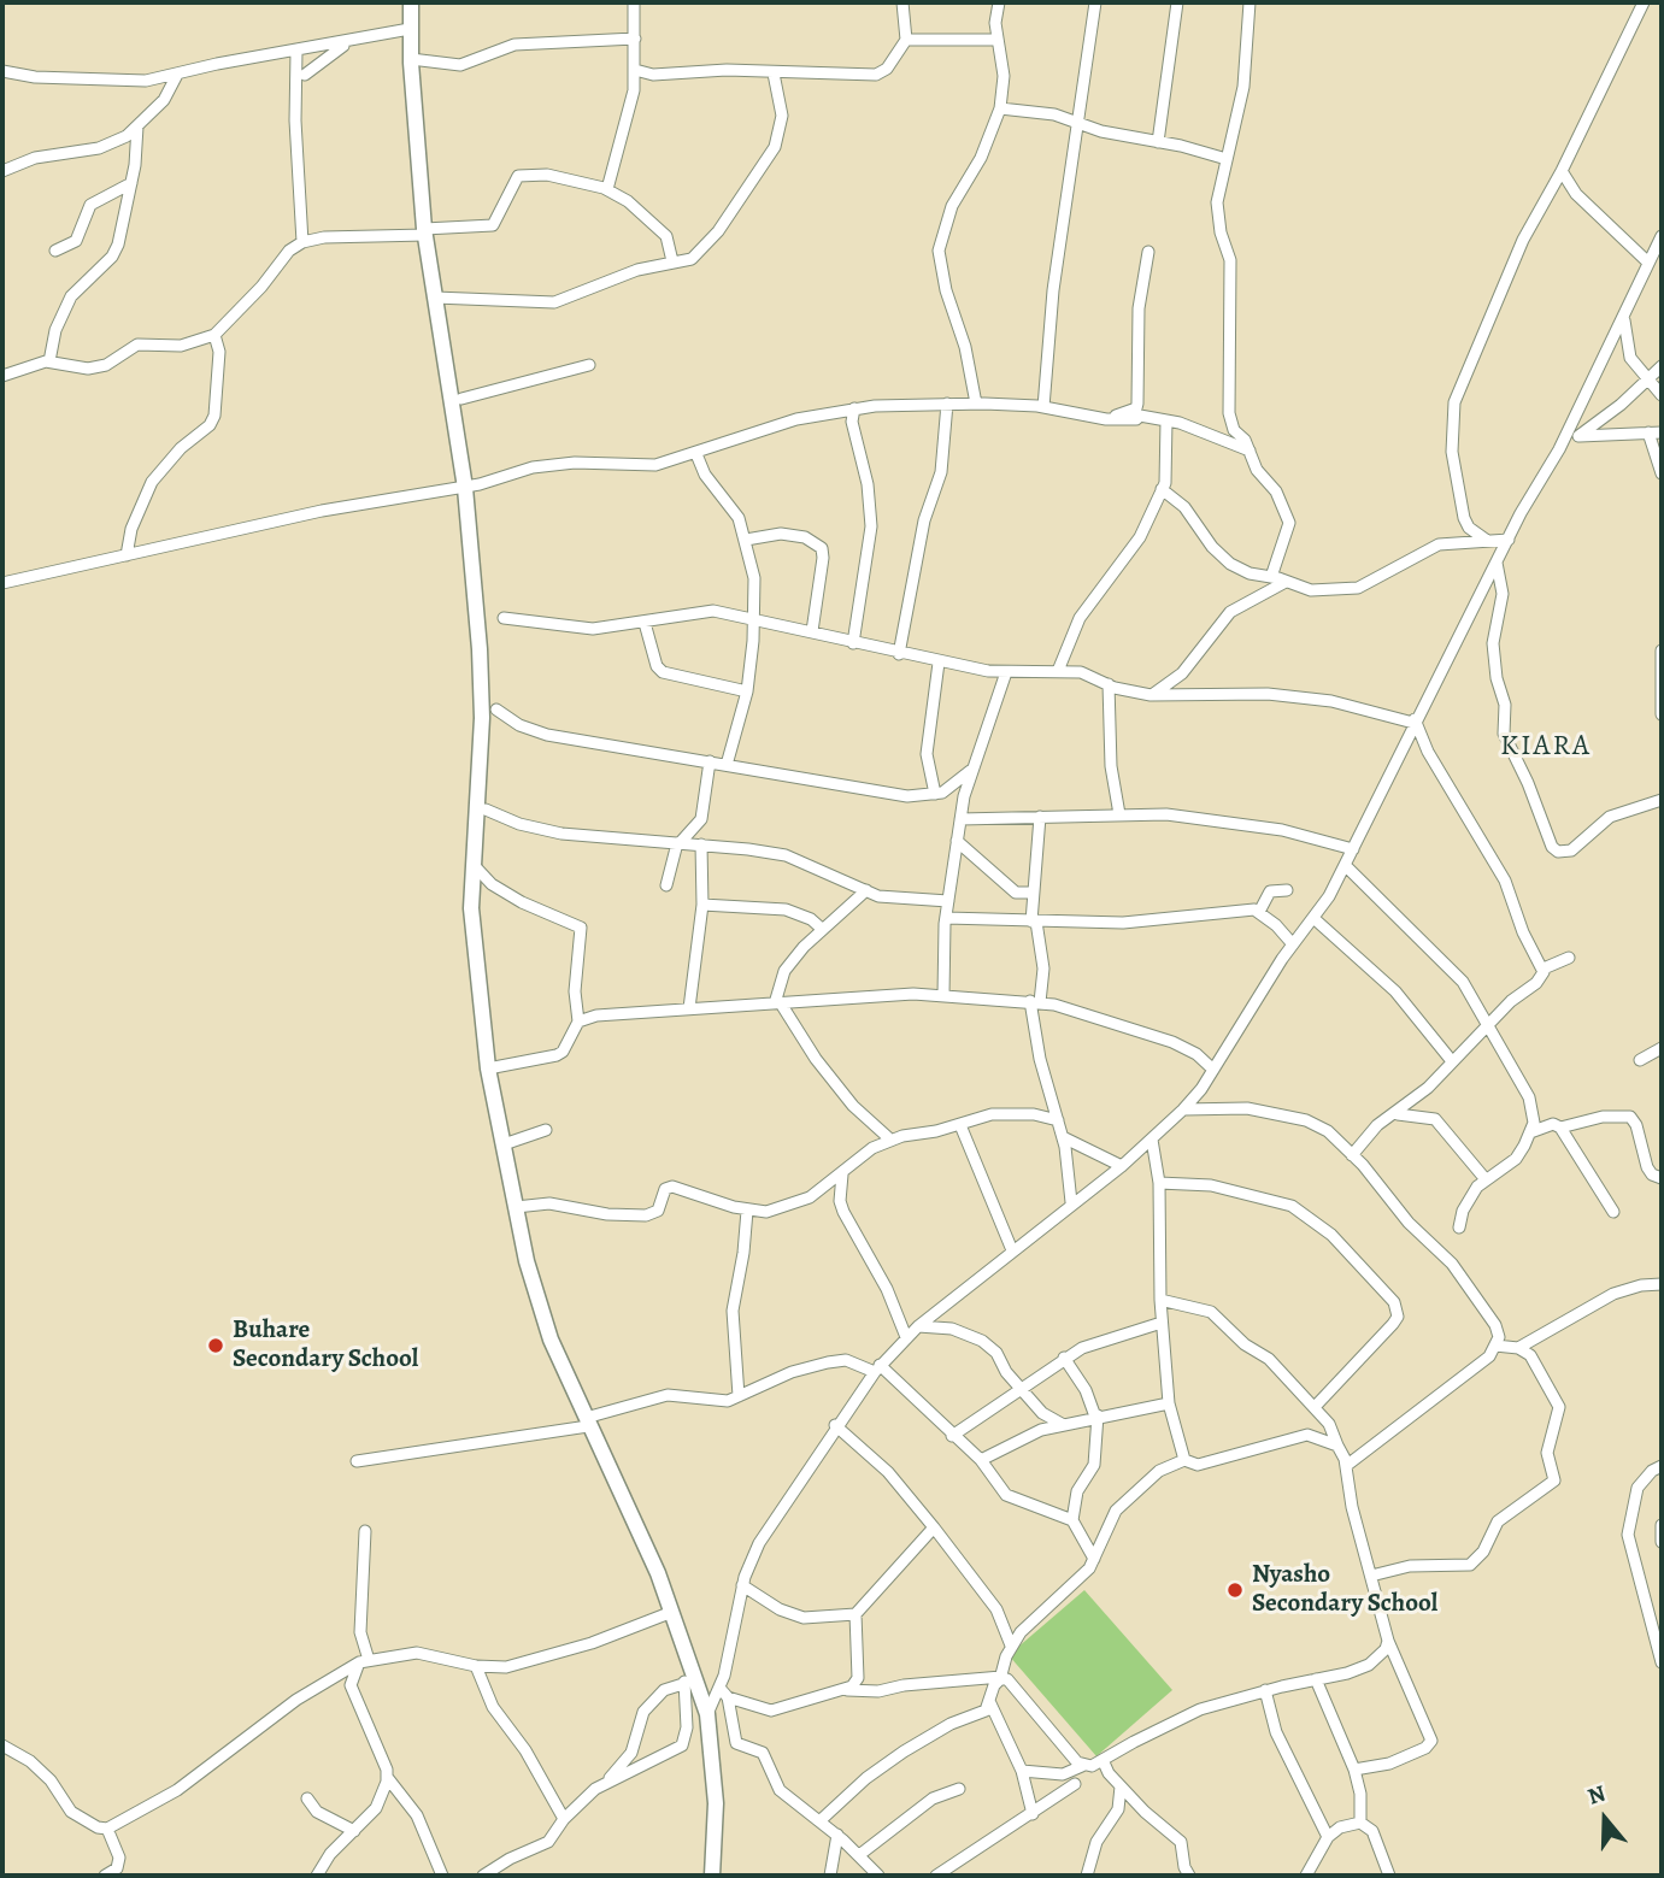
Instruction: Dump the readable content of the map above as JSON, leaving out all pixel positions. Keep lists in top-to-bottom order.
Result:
{
  "districts": ["KIARA"],
  "places": ["Buhare Secondary School", "Nyasho Secondary School"],
  "north": "top"
}
